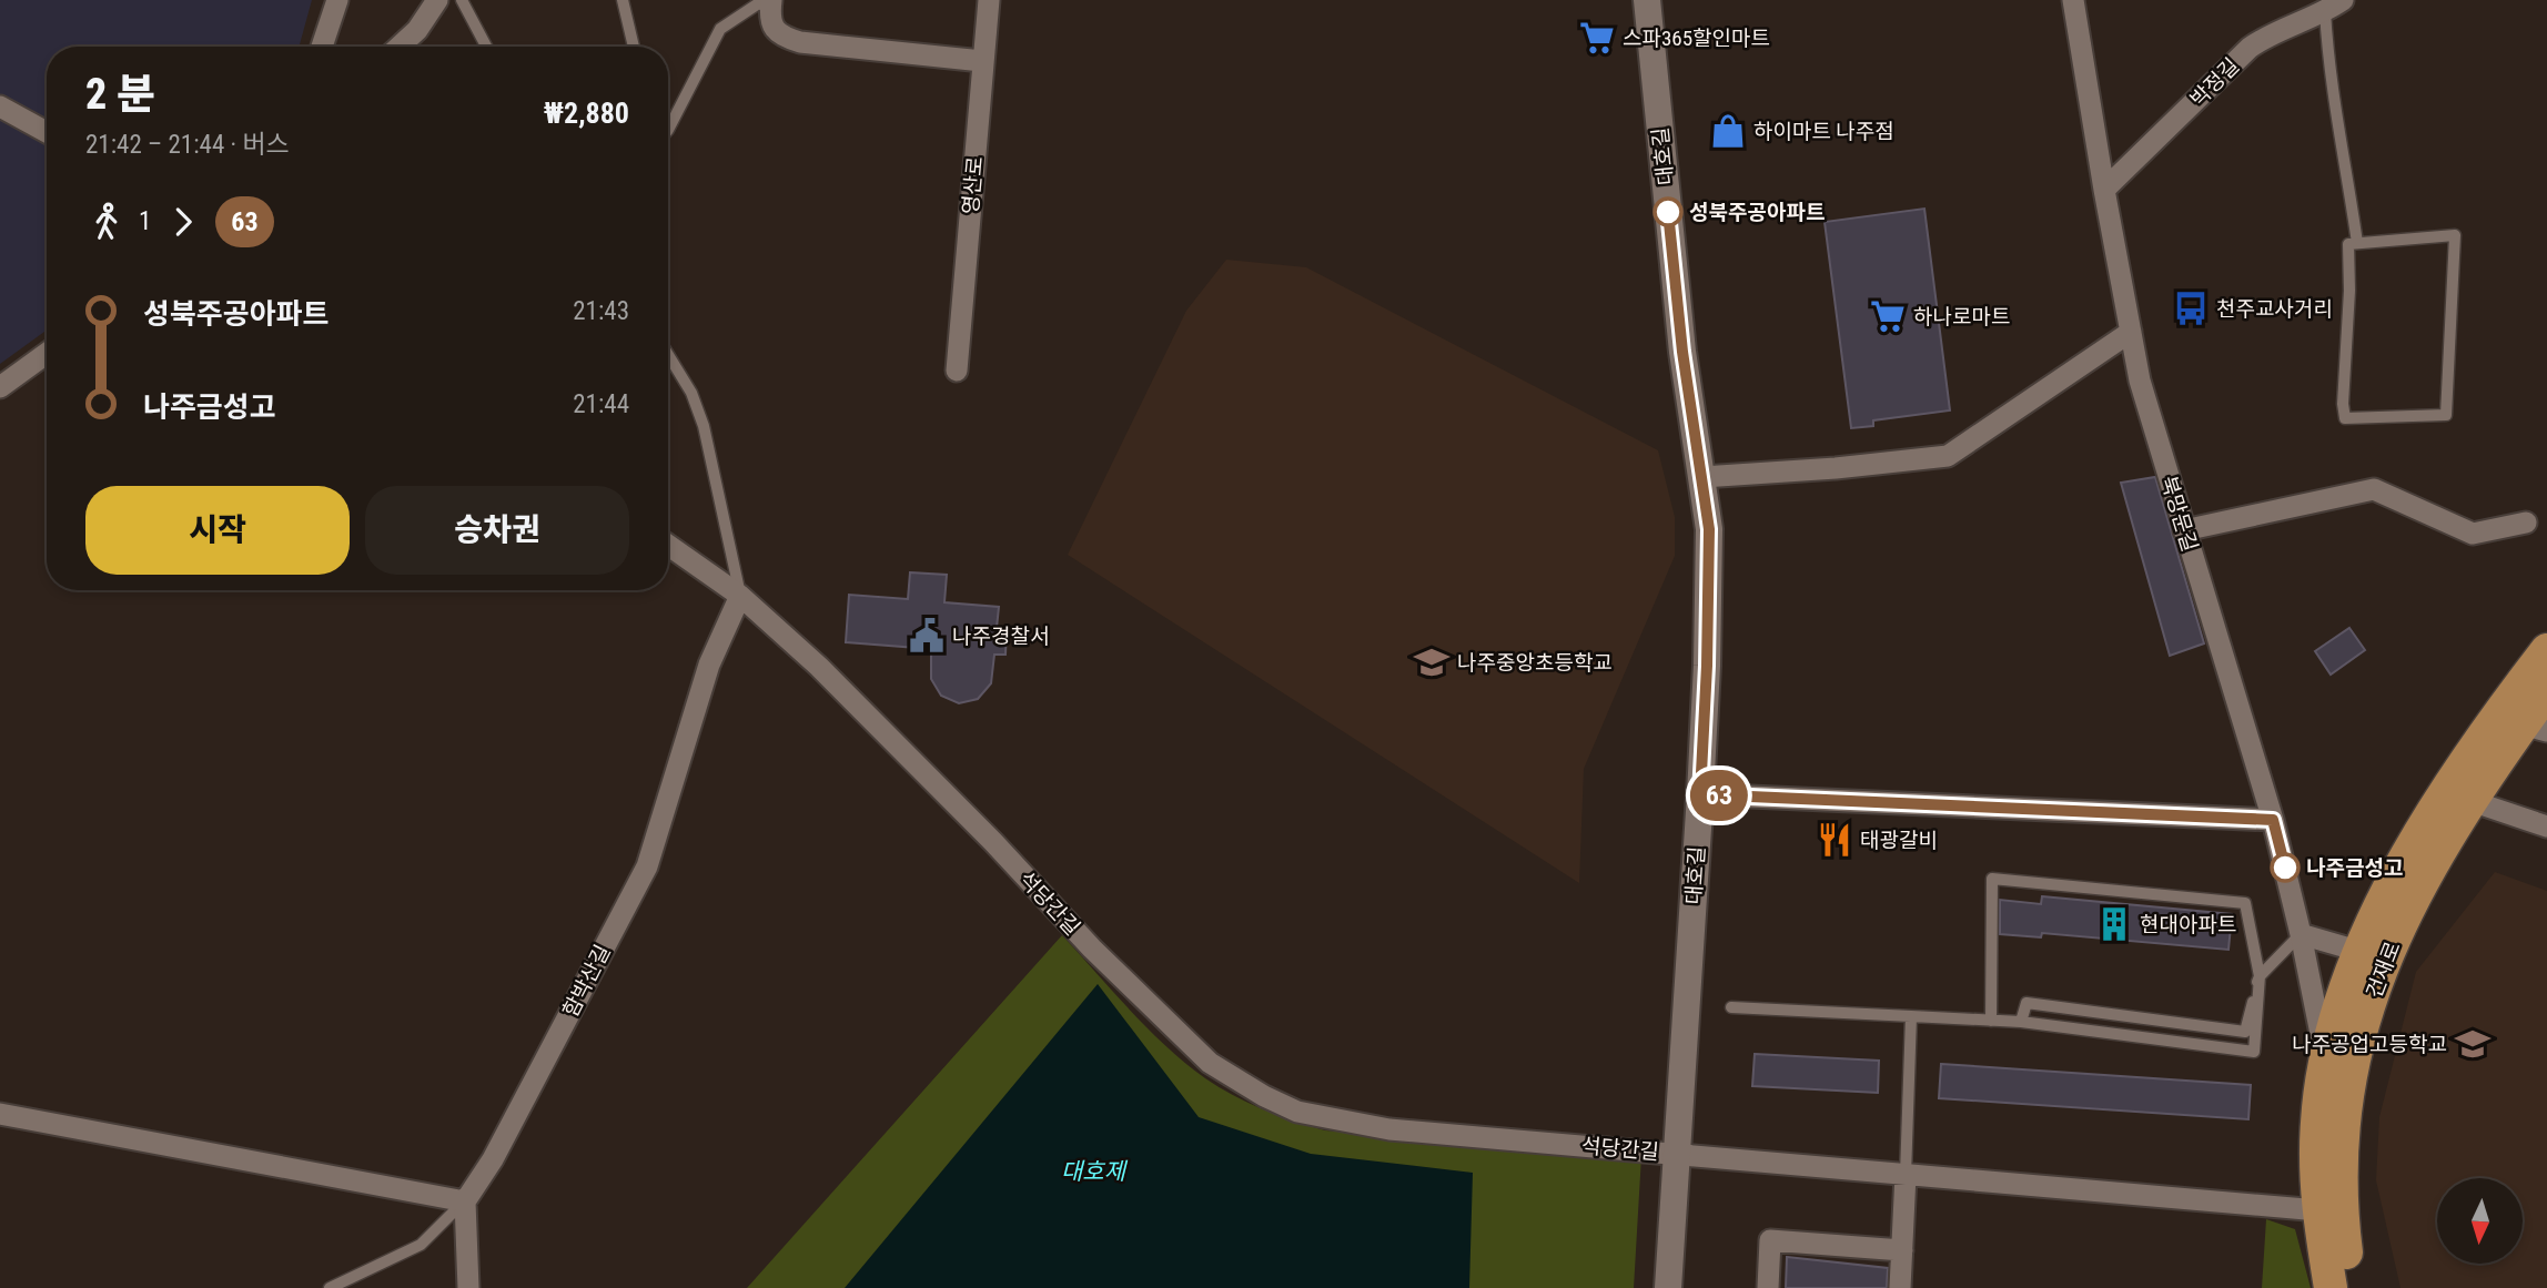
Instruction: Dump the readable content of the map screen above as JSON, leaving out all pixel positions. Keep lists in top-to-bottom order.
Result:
{
  "streets": {
    "main road": ["건재로"],
    "street": [
      "박정길",
      "대호길",
      "영산로",
      "북망문길",
      "석당간길",
      "함박산길"
    ]
  },
  "crossings": [
    ["박정길", "북망문길"],
    ["대호길", "석당간길"],
    ["북망문길", "건재로"],
    ["석당간길", "건재로"],
    ["석당간길", "함박산길"]
  ],
  "water": ["대호제"],
  "places": {
    "supermarket": ["스파365할인마트", "하나로마트"],
    "shop": ["하이마트 나주점"],
    "other": ["성북주공아파트", "나주금성고"],
    "bus stop": ["천주교사거리"],
    "public building": ["나주경찰서"],
    "school or university": ["나주중앙초등학교", "나주공업고등학교"],
    "restaurant": ["태광갈비"],
    "building": ["현대아파트"]
  },
  "lines": ["bus line 63"],
  "north": "bottom",
  "page": {
    "on_map": "63",
    "heading": ["2 분", "21:42 – 21:44 · 버스", "₩2,880"],
    "legs": ["1", "63"],
    "list": [
      {
        "name": "성북주공아파트",
        "value": "21:43"
      },
      {
        "name": "나주금성고",
        "value": "21:44"
      }
    ],
    "buttons": ["시작", "승차권"]
  }
}
